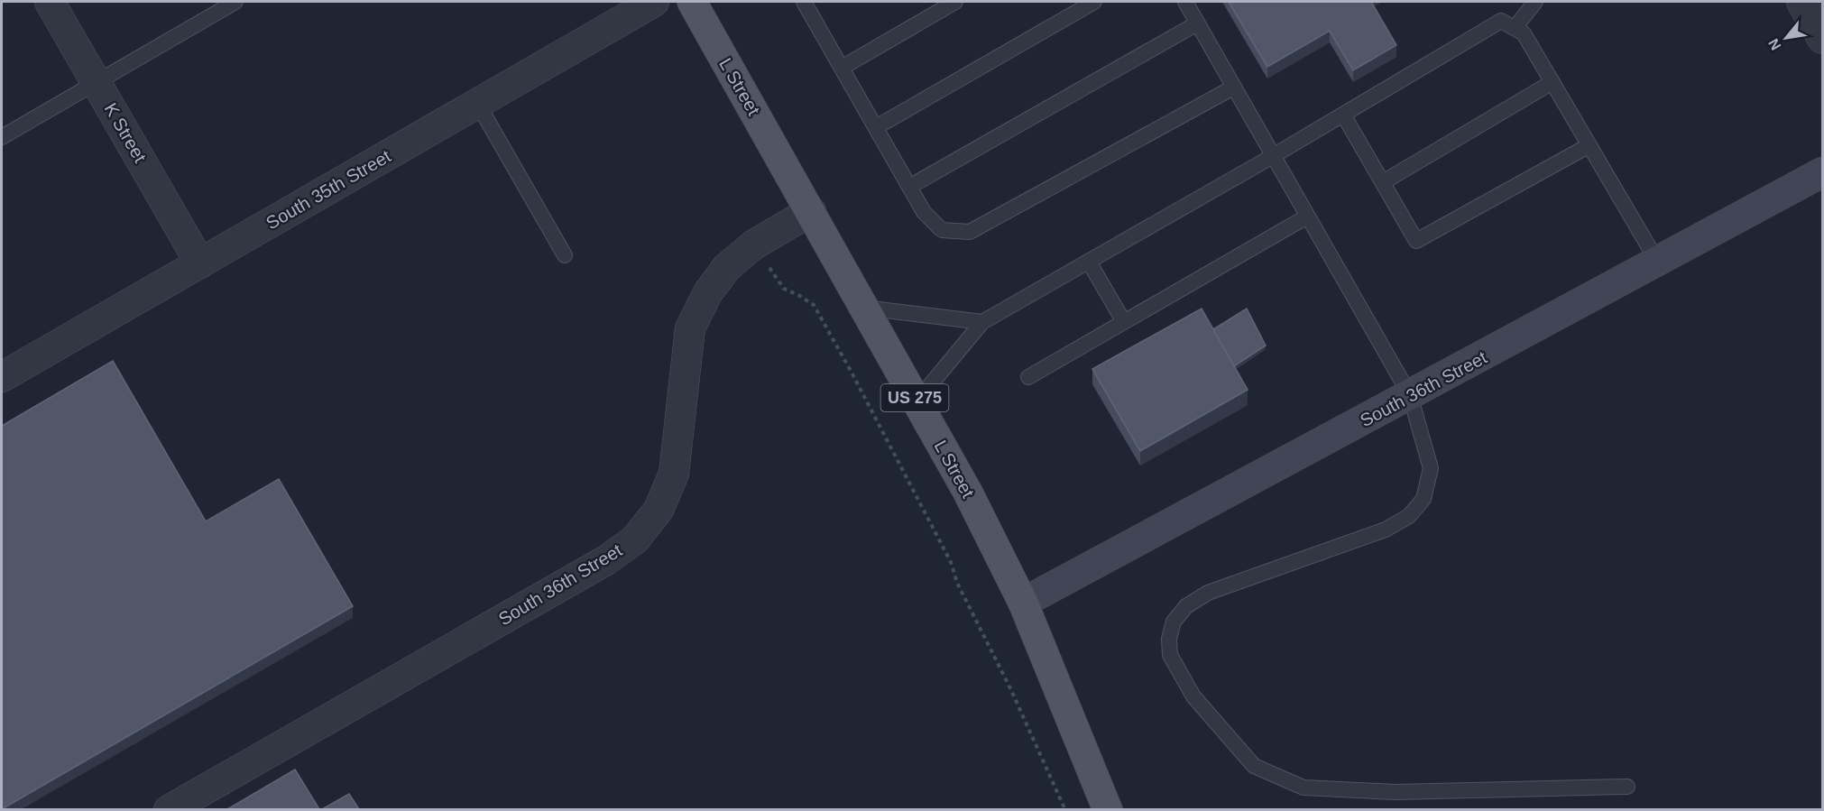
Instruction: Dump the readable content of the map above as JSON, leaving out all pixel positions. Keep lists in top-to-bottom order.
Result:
{
  "streets": {
    "main road": ["L Street", "South 36th Street", "US 275"],
    "street": ["K Street", "South 35th Street"]
  },
  "crossings": [
    ["L Street", "South 36th Street"],
    ["K Street", "South 35th Street"]
  ],
  "north": "bottom left"
}
